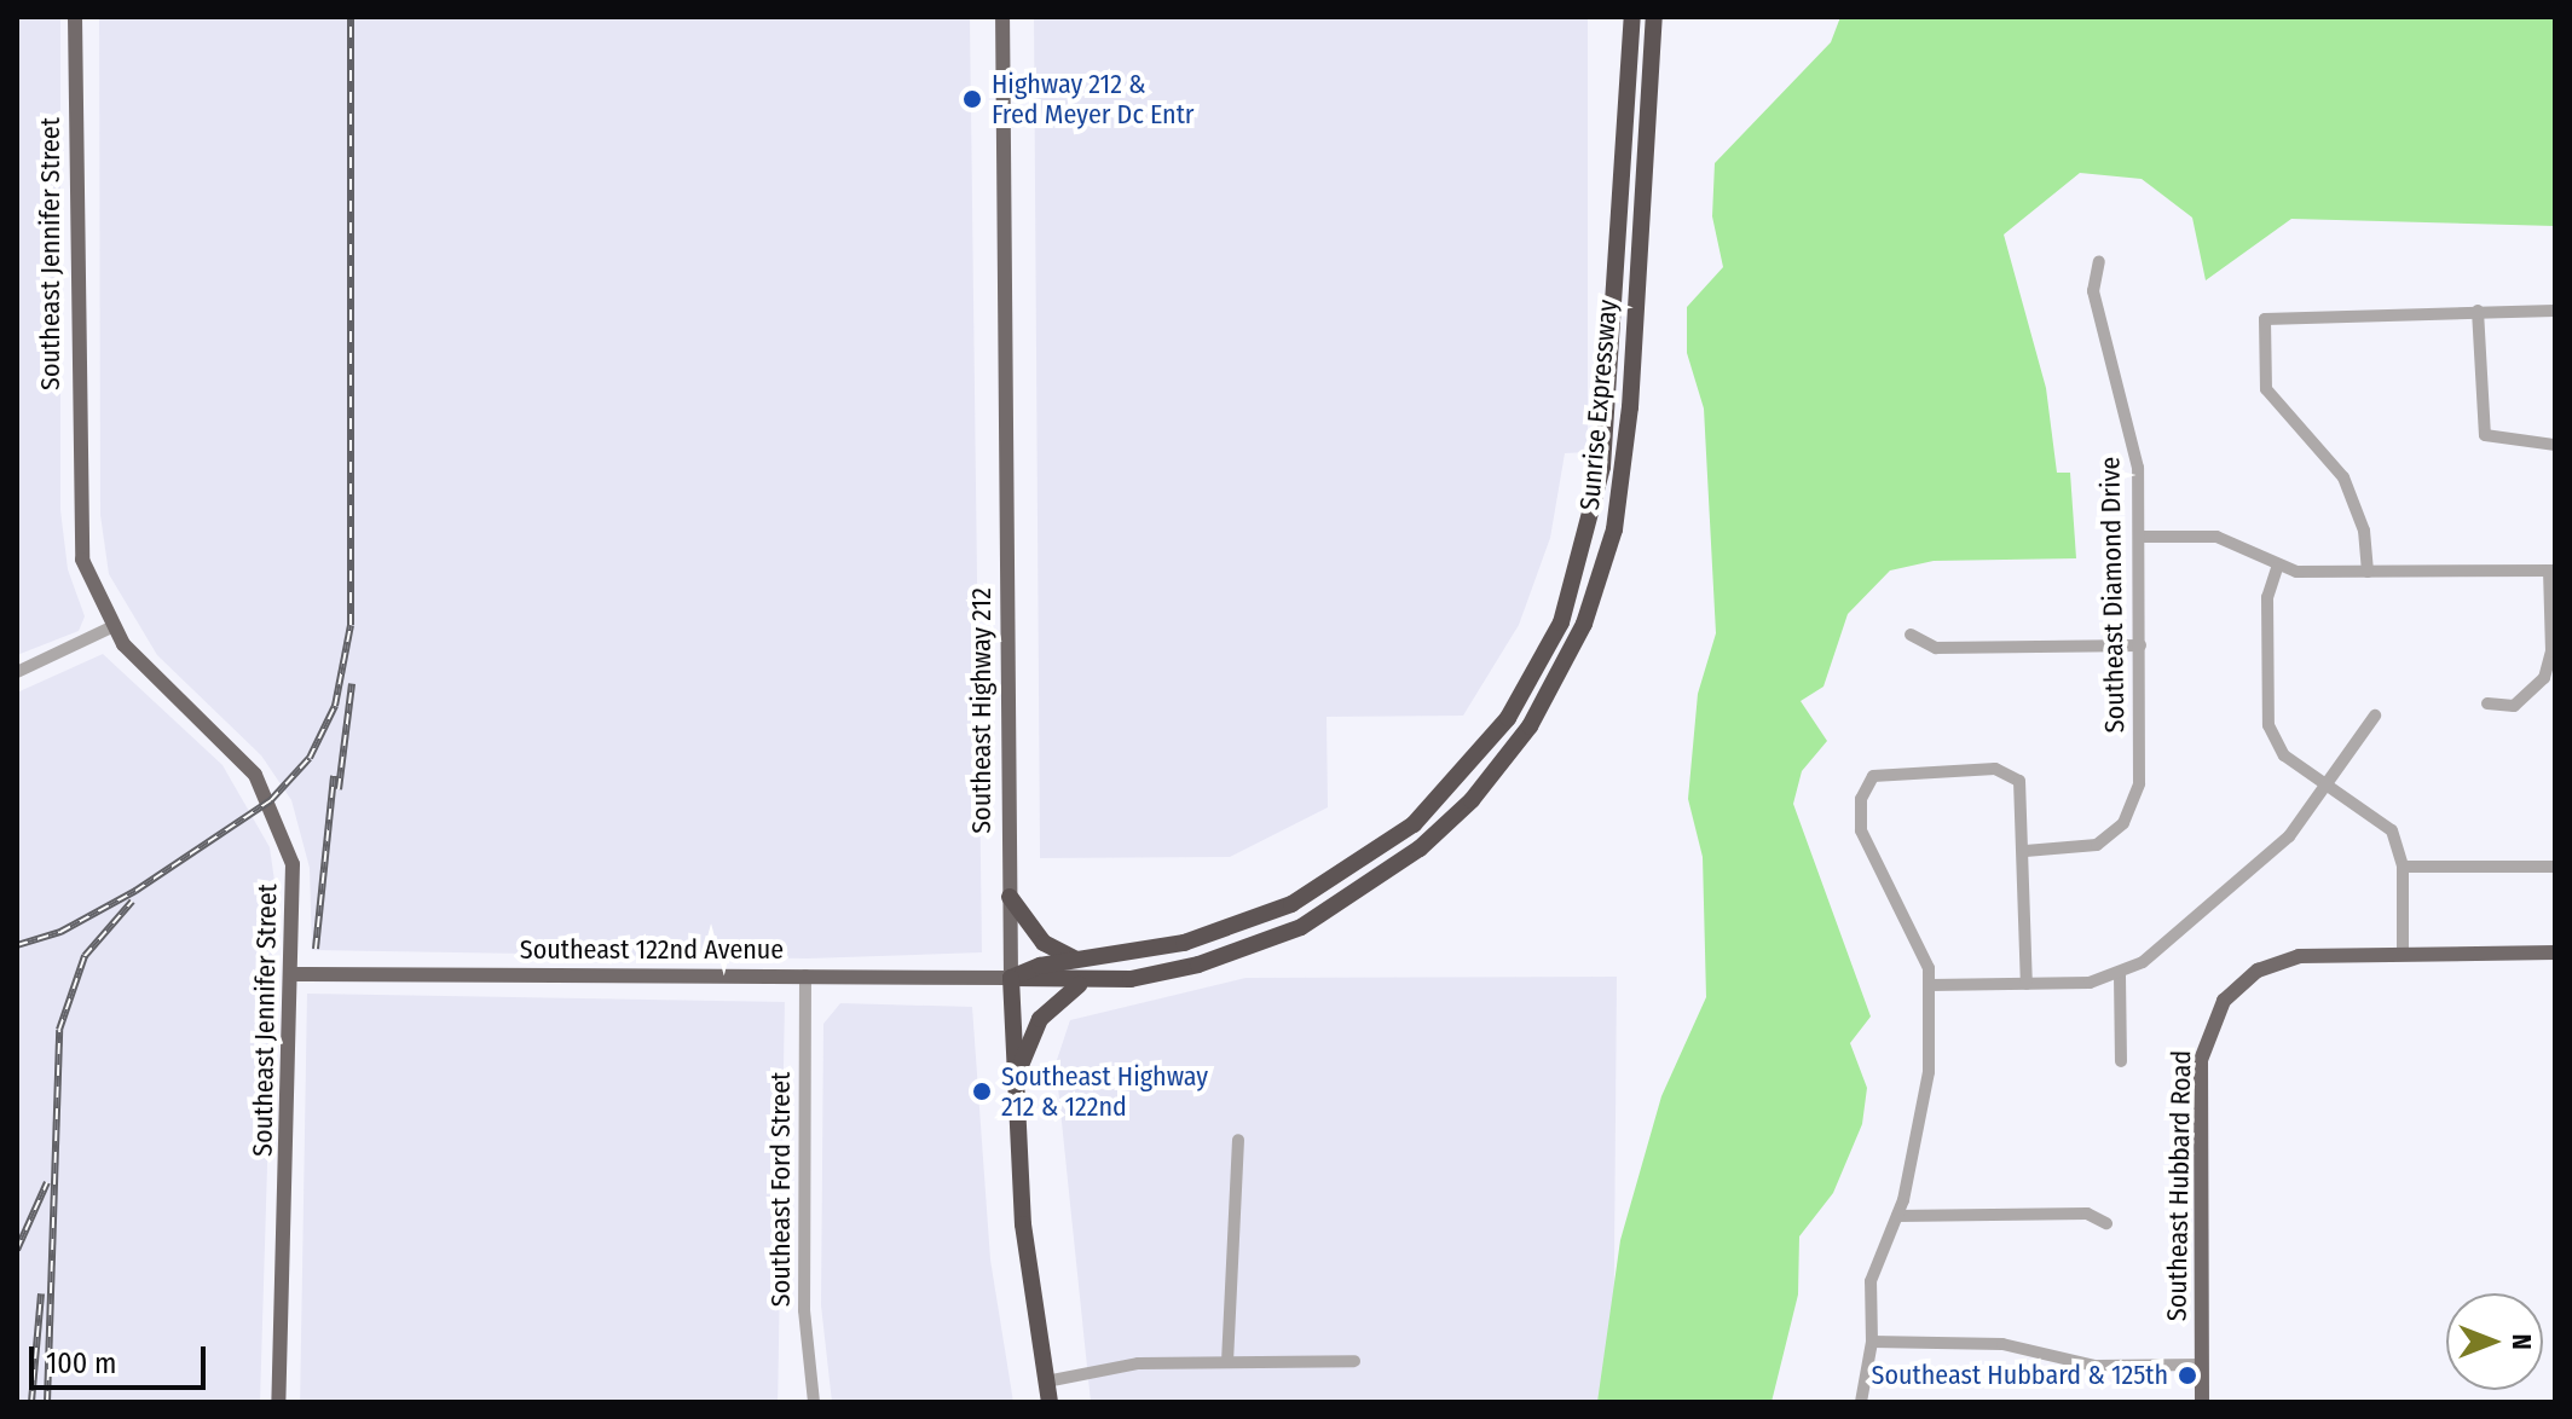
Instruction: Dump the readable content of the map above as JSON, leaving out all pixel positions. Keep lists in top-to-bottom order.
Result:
{
  "streets": {
    "highway": ["Sunrise Expressway", "Southeast Highway 212"],
    "main road": ["Southeast Jennifer Street", "Southeast 122nd Avenue", "Southeast Hubbard Road"],
    "street": ["Southeast Diamond Drive", "Southeast Ford Street"]
  },
  "crossings": [
    ["Southeast Jennifer Street", "Southeast 122nd Avenue"],
    ["Sunrise Expressway", "Southeast Highway 212"],
    ["Sunrise Expressway", "Southeast 122nd Avenue"],
    ["Southeast Highway 212", "Southeast 122nd Avenue"],
    ["Southeast 122nd Avenue", "Southeast Ford Street"]
  ],
  "places": ["Highway 212 & Fred Meyer Dc Entr", "Southeast Highway 212 & 122nd", "Southeast Hubbard & 125th"],
  "scale_bar": "100 m",
  "north": "right"
}
